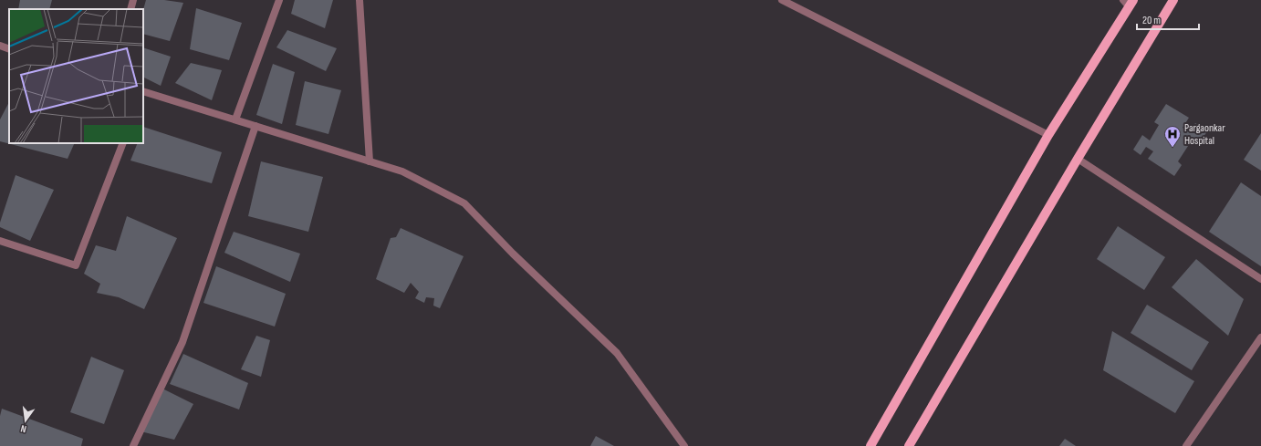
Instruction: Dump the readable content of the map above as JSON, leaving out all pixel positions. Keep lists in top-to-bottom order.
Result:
{
  "places": {
    "hospital": ["Pargaonkar Hospital"]
  },
  "scale_bar": "20 m",
  "north": "bottom"
}
